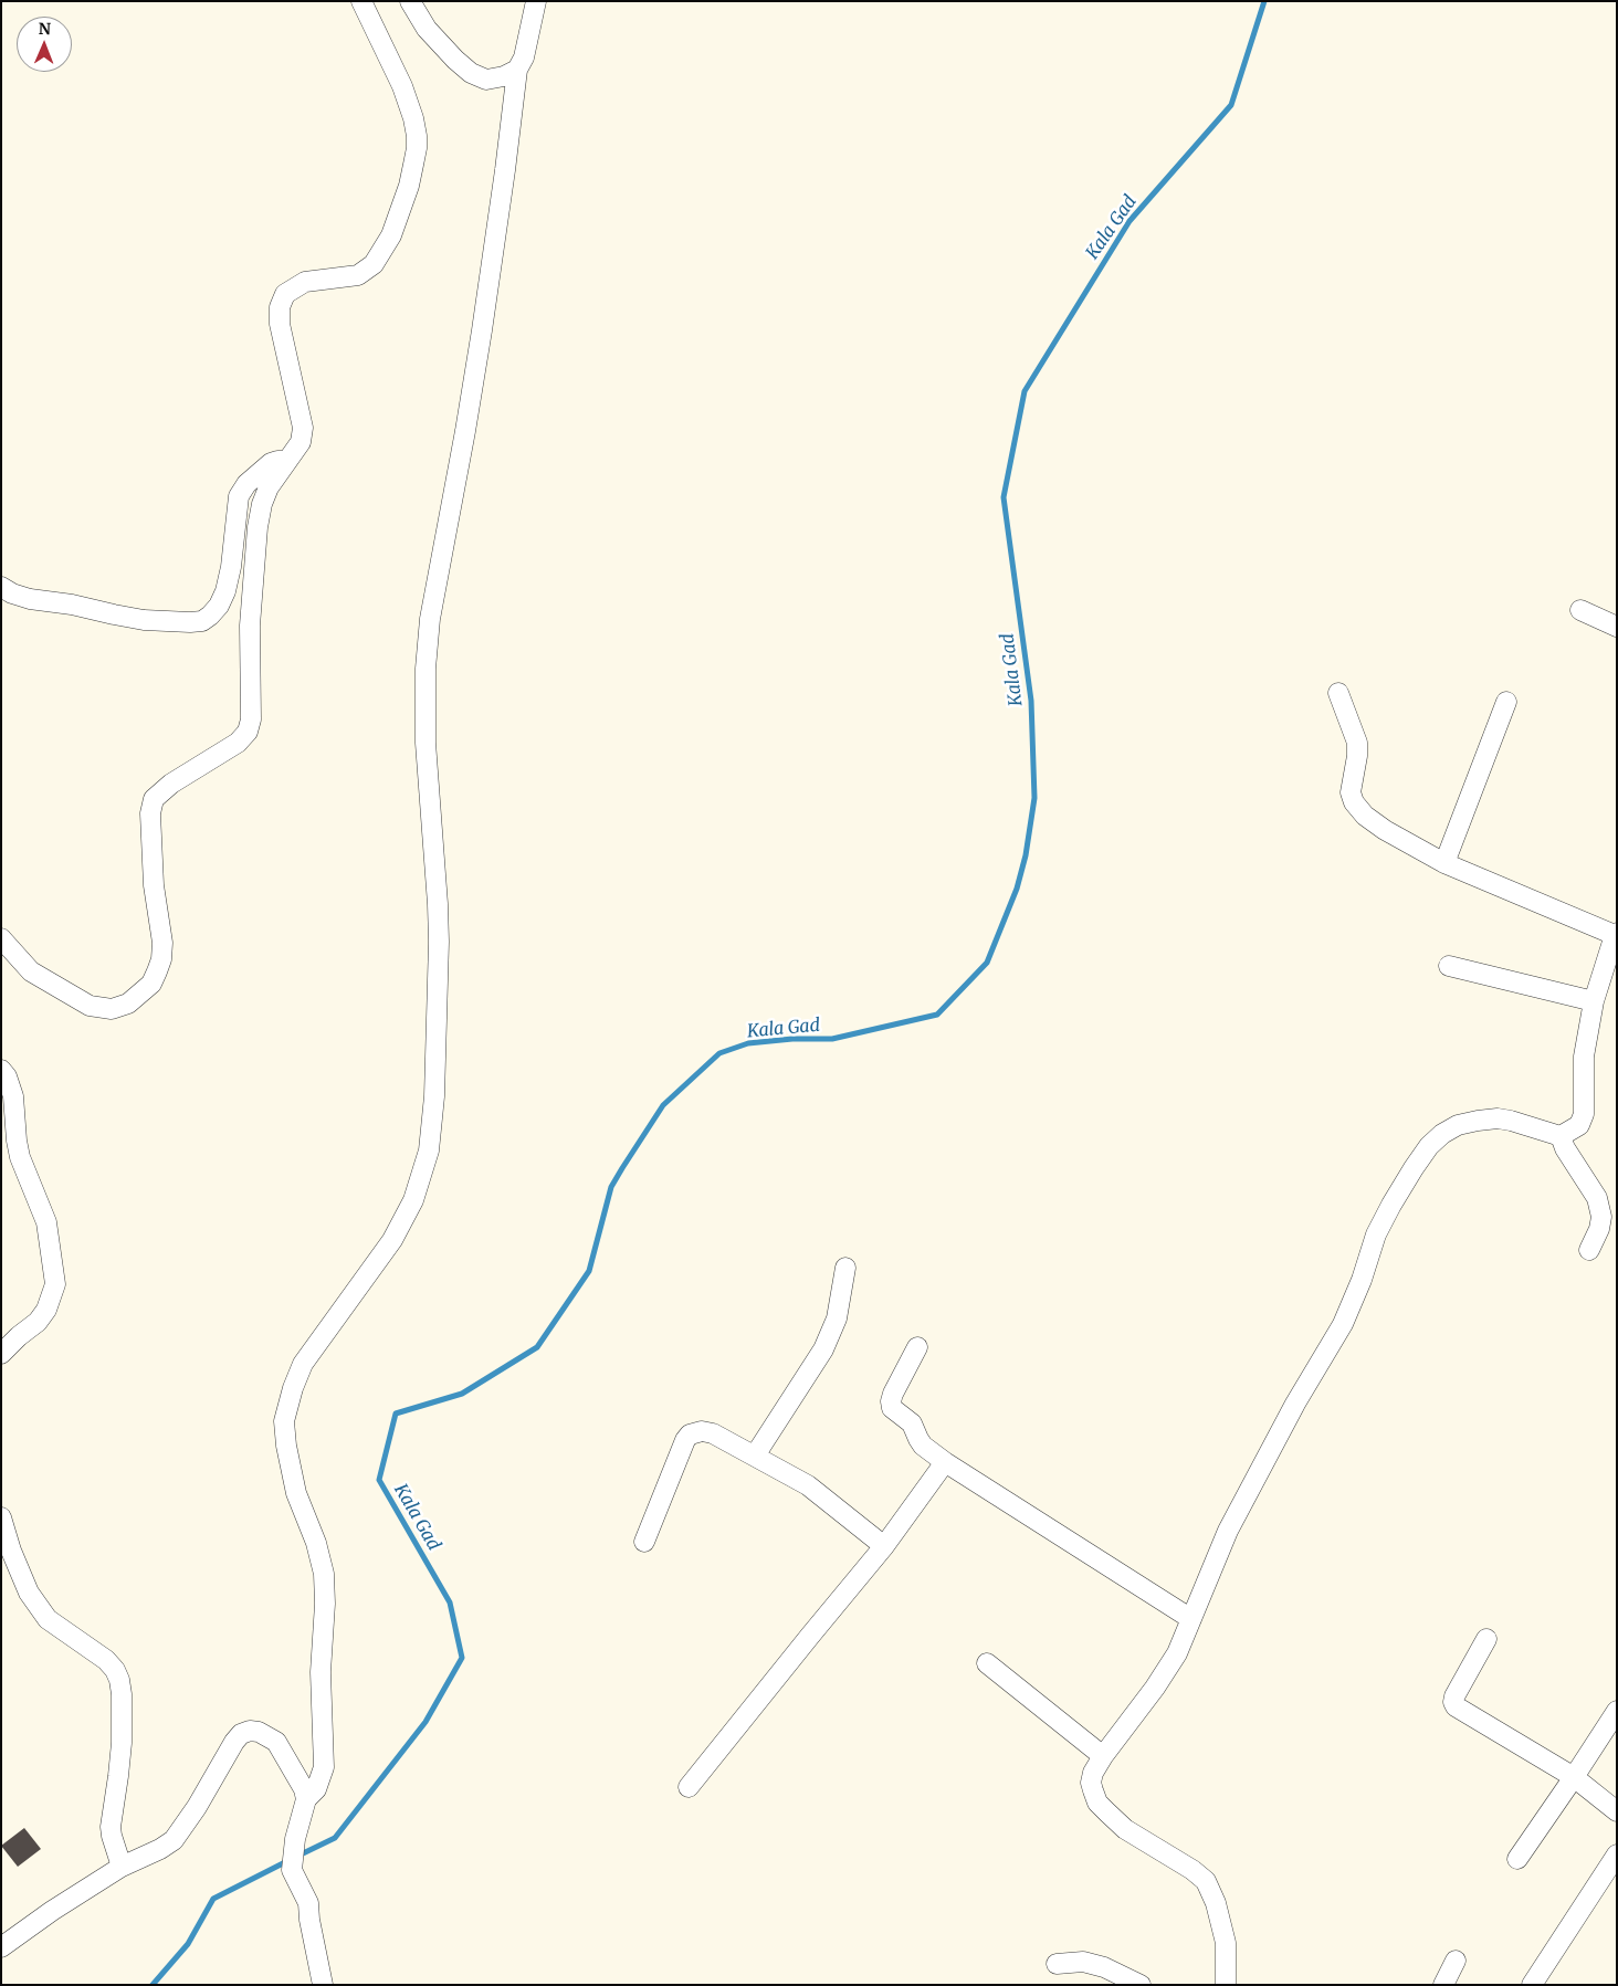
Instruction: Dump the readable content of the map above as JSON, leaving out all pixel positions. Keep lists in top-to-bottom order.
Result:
{
  "water": ["Kala Gad"],
  "north": "top"
}
